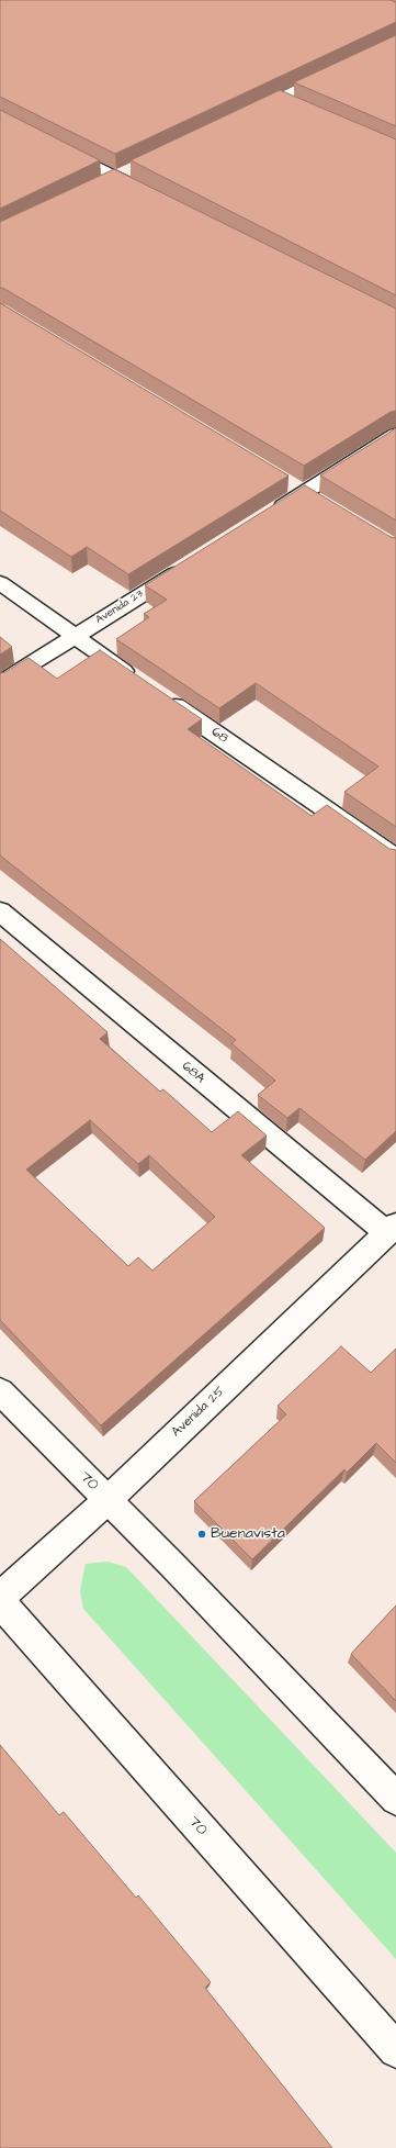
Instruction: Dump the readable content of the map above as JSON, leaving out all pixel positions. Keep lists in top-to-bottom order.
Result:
{
  "streets": {
    "street": [
      "Avenida 23",
      "68",
      "68A",
      "Avenida 25",
      "70"
    ]
  },
  "crossings": [
    ["68A", "Avenida 25"],
    ["Avenida 25", "70"]
  ],
  "places": ["Buenavista"]
}
